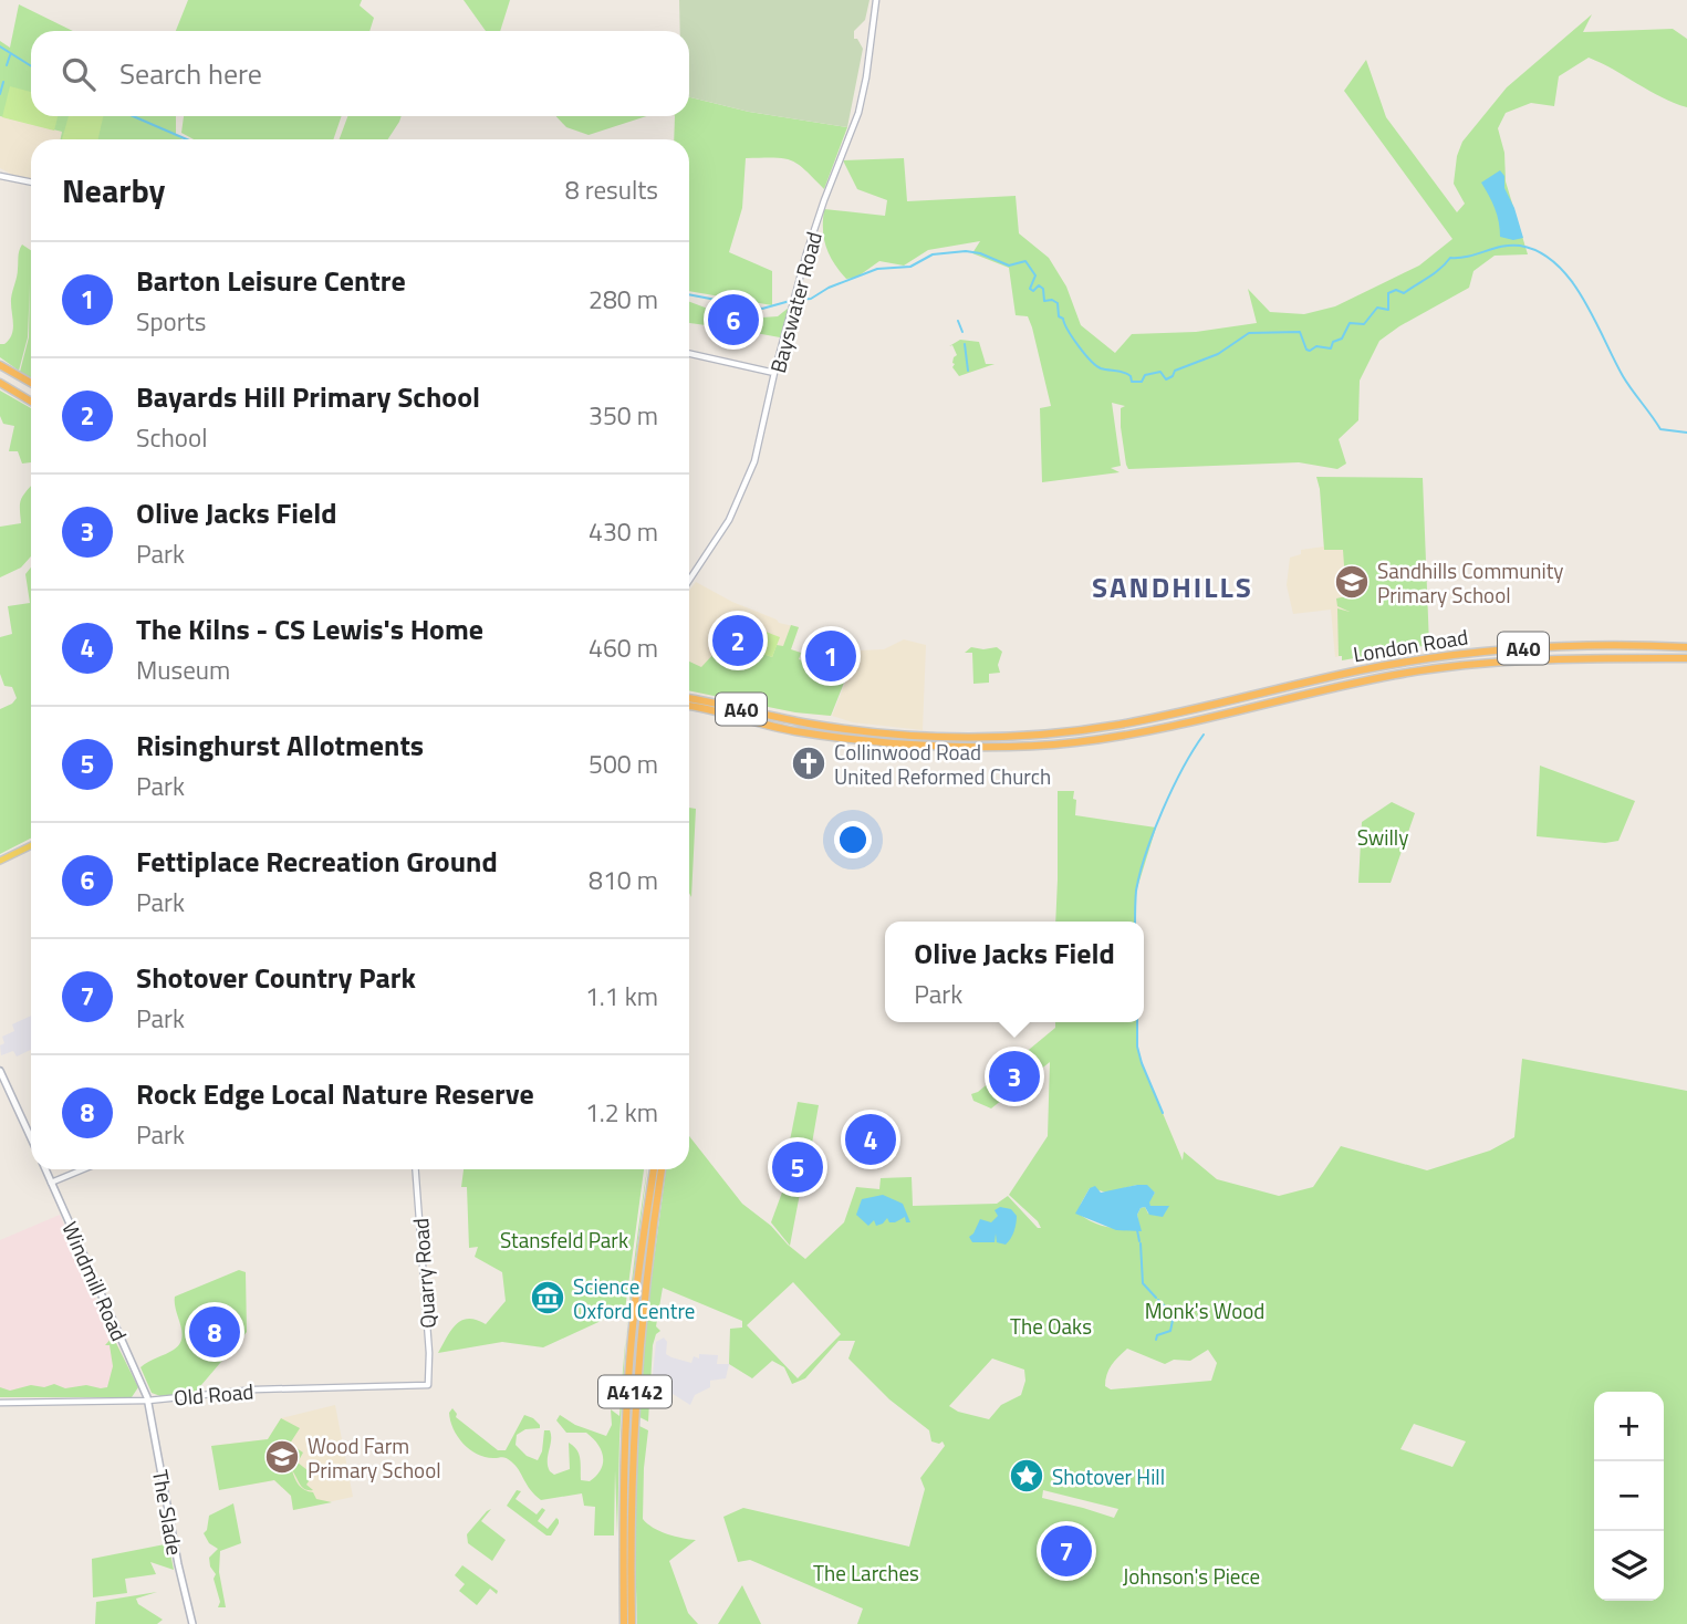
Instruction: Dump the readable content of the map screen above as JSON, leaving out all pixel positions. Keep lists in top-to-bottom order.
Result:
{
  "streets": {
    "highway": ["London Road", "A40", "A4142"],
    "main road": ["Windmill Road", "The Slade"],
    "street": ["Bayswater Road", "Quarry Road", "Old Road"]
  },
  "crossings": [
    ["London Road", "A40"],
    ["Quarry Road", "Old Road"],
    ["Windmill Road", "Old Road"],
    ["Windmill Road", "The Slade"],
    ["Old Road", "The Slade"]
  ],
  "districts": ["SANDHILLS"],
  "parks": [
    "Swilly",
    "Stansfeld Park",
    "Monk's Wood",
    "The Oaks",
    "The Larches",
    "Johnson's Piece"
  ],
  "places": {
    "school or university": ["Sandhills Community Primary School", "Wood Farm Primary School"],
    "church": ["Collinwood Road United Reformed Church"],
    "museum": ["Science Oxford Centre"],
    "place": ["Shotover Hill"]
  },
  "page": {
    "search": "Search here",
    "heading": ["Nearby", "8 results"],
    "list": [
      {
        "mark": "1",
        "name": "Barton Leisure Centre",
        "note": "Sports",
        "value": "280 m"
      },
      {
        "mark": "2",
        "name": "Bayards Hill Primary School",
        "note": "School",
        "value": "350 m"
      },
      {
        "mark": "3",
        "name": "Olive Jacks Field",
        "note": "Park",
        "value": "430 m"
      },
      {
        "mark": "4",
        "name": "The Kilns - CS Lewis's Home",
        "note": "Museum",
        "value": "460 m"
      },
      {
        "mark": "5",
        "name": "Risinghurst Allotments",
        "note": "Park",
        "value": "500 m"
      },
      {
        "mark": "6",
        "name": "Fettiplace Recreation Ground",
        "note": "Park",
        "value": "810 m"
      },
      {
        "mark": "7",
        "name": "Shotover Country Park",
        "note": "Park",
        "value": "1.1 km"
      },
      {
        "mark": "8",
        "name": "Rock Edge Local Nature Reserve",
        "note": "Park",
        "value": "1.2 km"
      }
    ],
    "pins": [
      "6",
      "2",
      "1",
      "3",
      "4",
      "5",
      "8",
      "7"
    ],
    "popup": ["Olive Jacks Field", "Park"],
    "map_buttons": ["+", "−"]
  }
}
